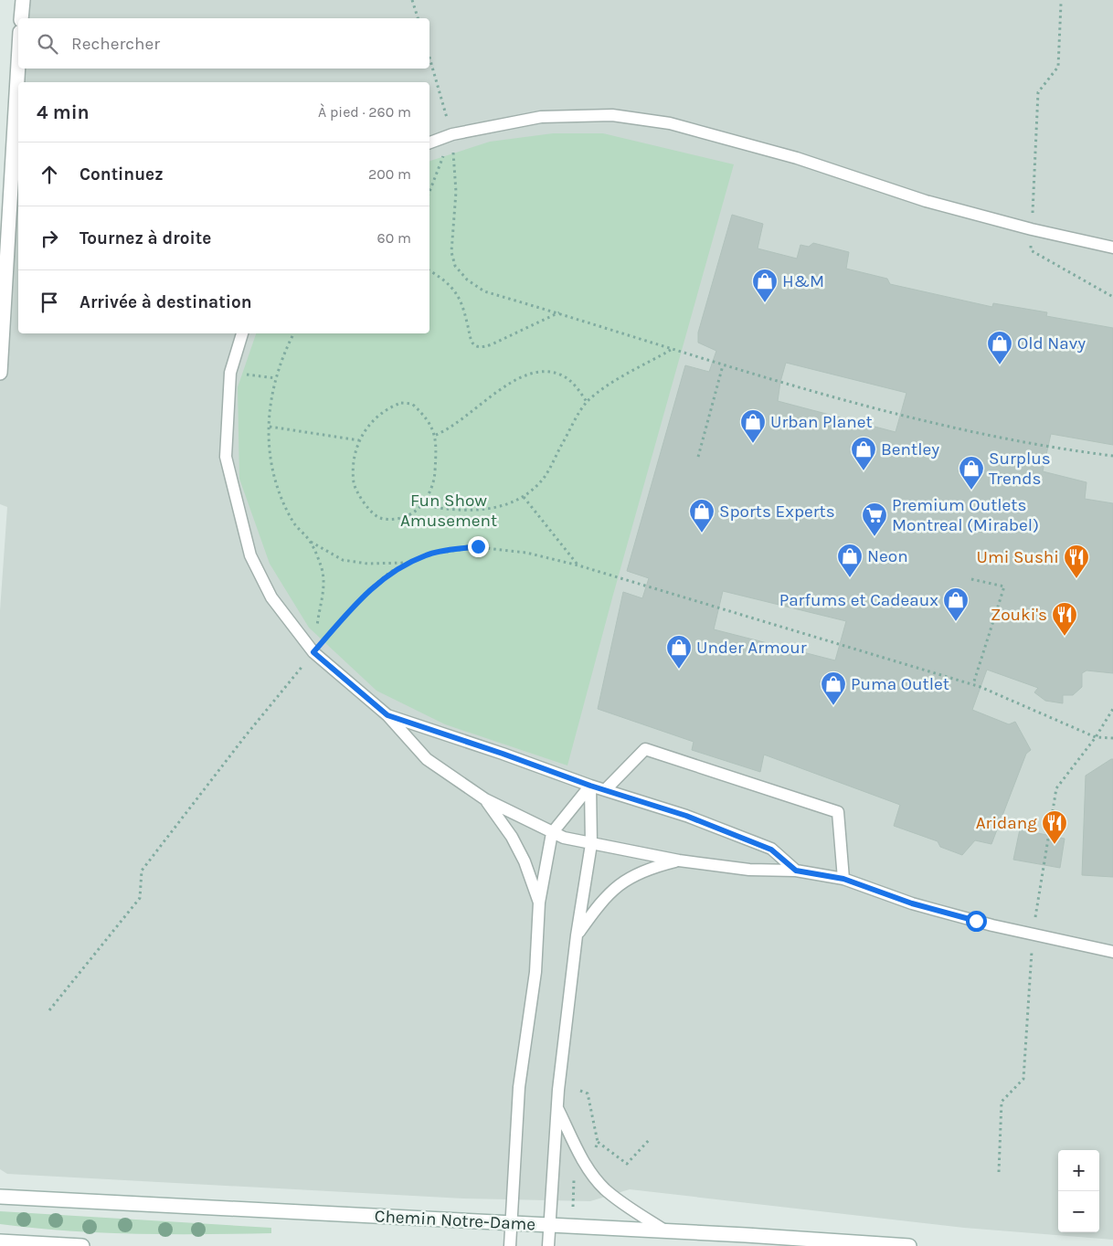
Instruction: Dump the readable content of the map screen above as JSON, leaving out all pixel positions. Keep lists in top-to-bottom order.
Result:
{
  "streets": {
    "street": ["Chemin Notre-Dame"]
  },
  "parks": ["Fun Show Amusement"],
  "places": {
    "shop": [
      "H&M",
      "Old Navy",
      "Urban Planet",
      "Bentley",
      "Surplus Trends",
      "Sports Experts",
      "Neon",
      "Parfums et Cadeaux",
      "Under Armour",
      "Puma Outlet"
    ],
    "supermarket": ["Premium Outlets Montreal (Mirabel)"],
    "restaurant": ["Umi Sushi", "Zouki's", "Aridang"]
  },
  "page": {
    "search": "Rechercher",
    "heading": ["4 min", "À pied · 260 m"],
    "list": [
      ["Continuez", "200 m"],
      ["Tournez à droite", "60 m"],
      "Arrivée à destination"
    ],
    "map_buttons": ["+", "−"]
  }
}
